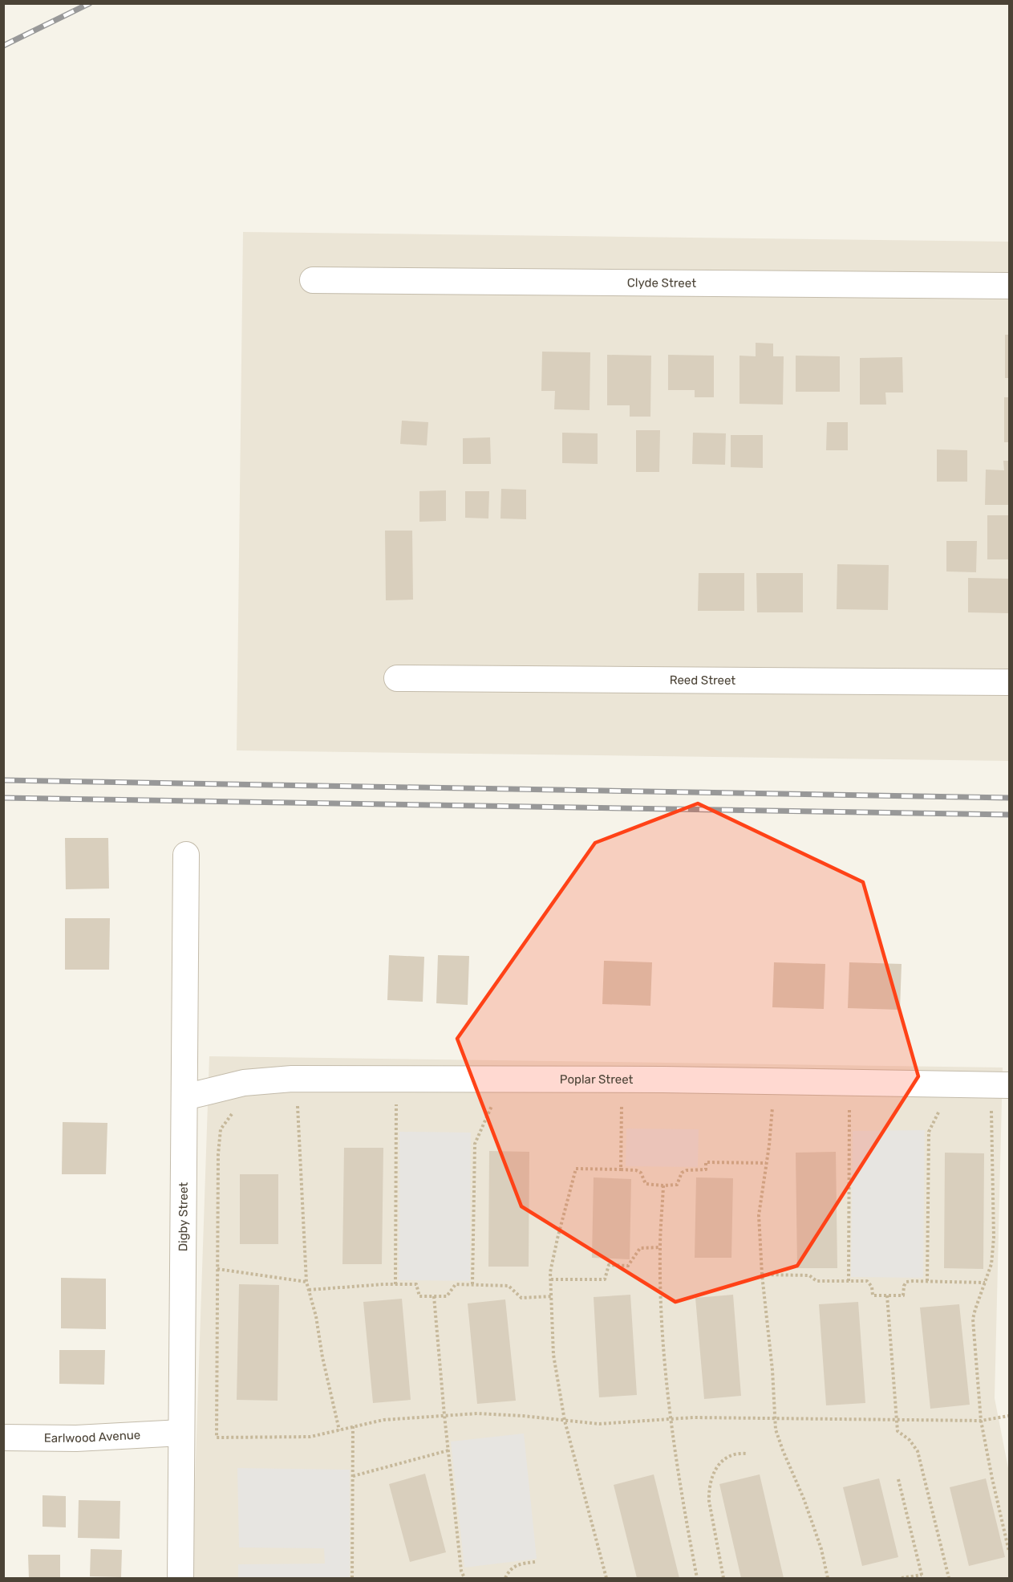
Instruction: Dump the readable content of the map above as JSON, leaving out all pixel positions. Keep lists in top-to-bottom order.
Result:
{
  "streets": {
    "street": [
      "Clyde Street",
      "Reed Street",
      "Poplar Street",
      "Digby Street",
      "Earlwood Avenue"
    ]
  },
  "crossings": [
    ["Poplar Street", "Digby Street"],
    ["Digby Street", "Earlwood Avenue"]
  ]
}
